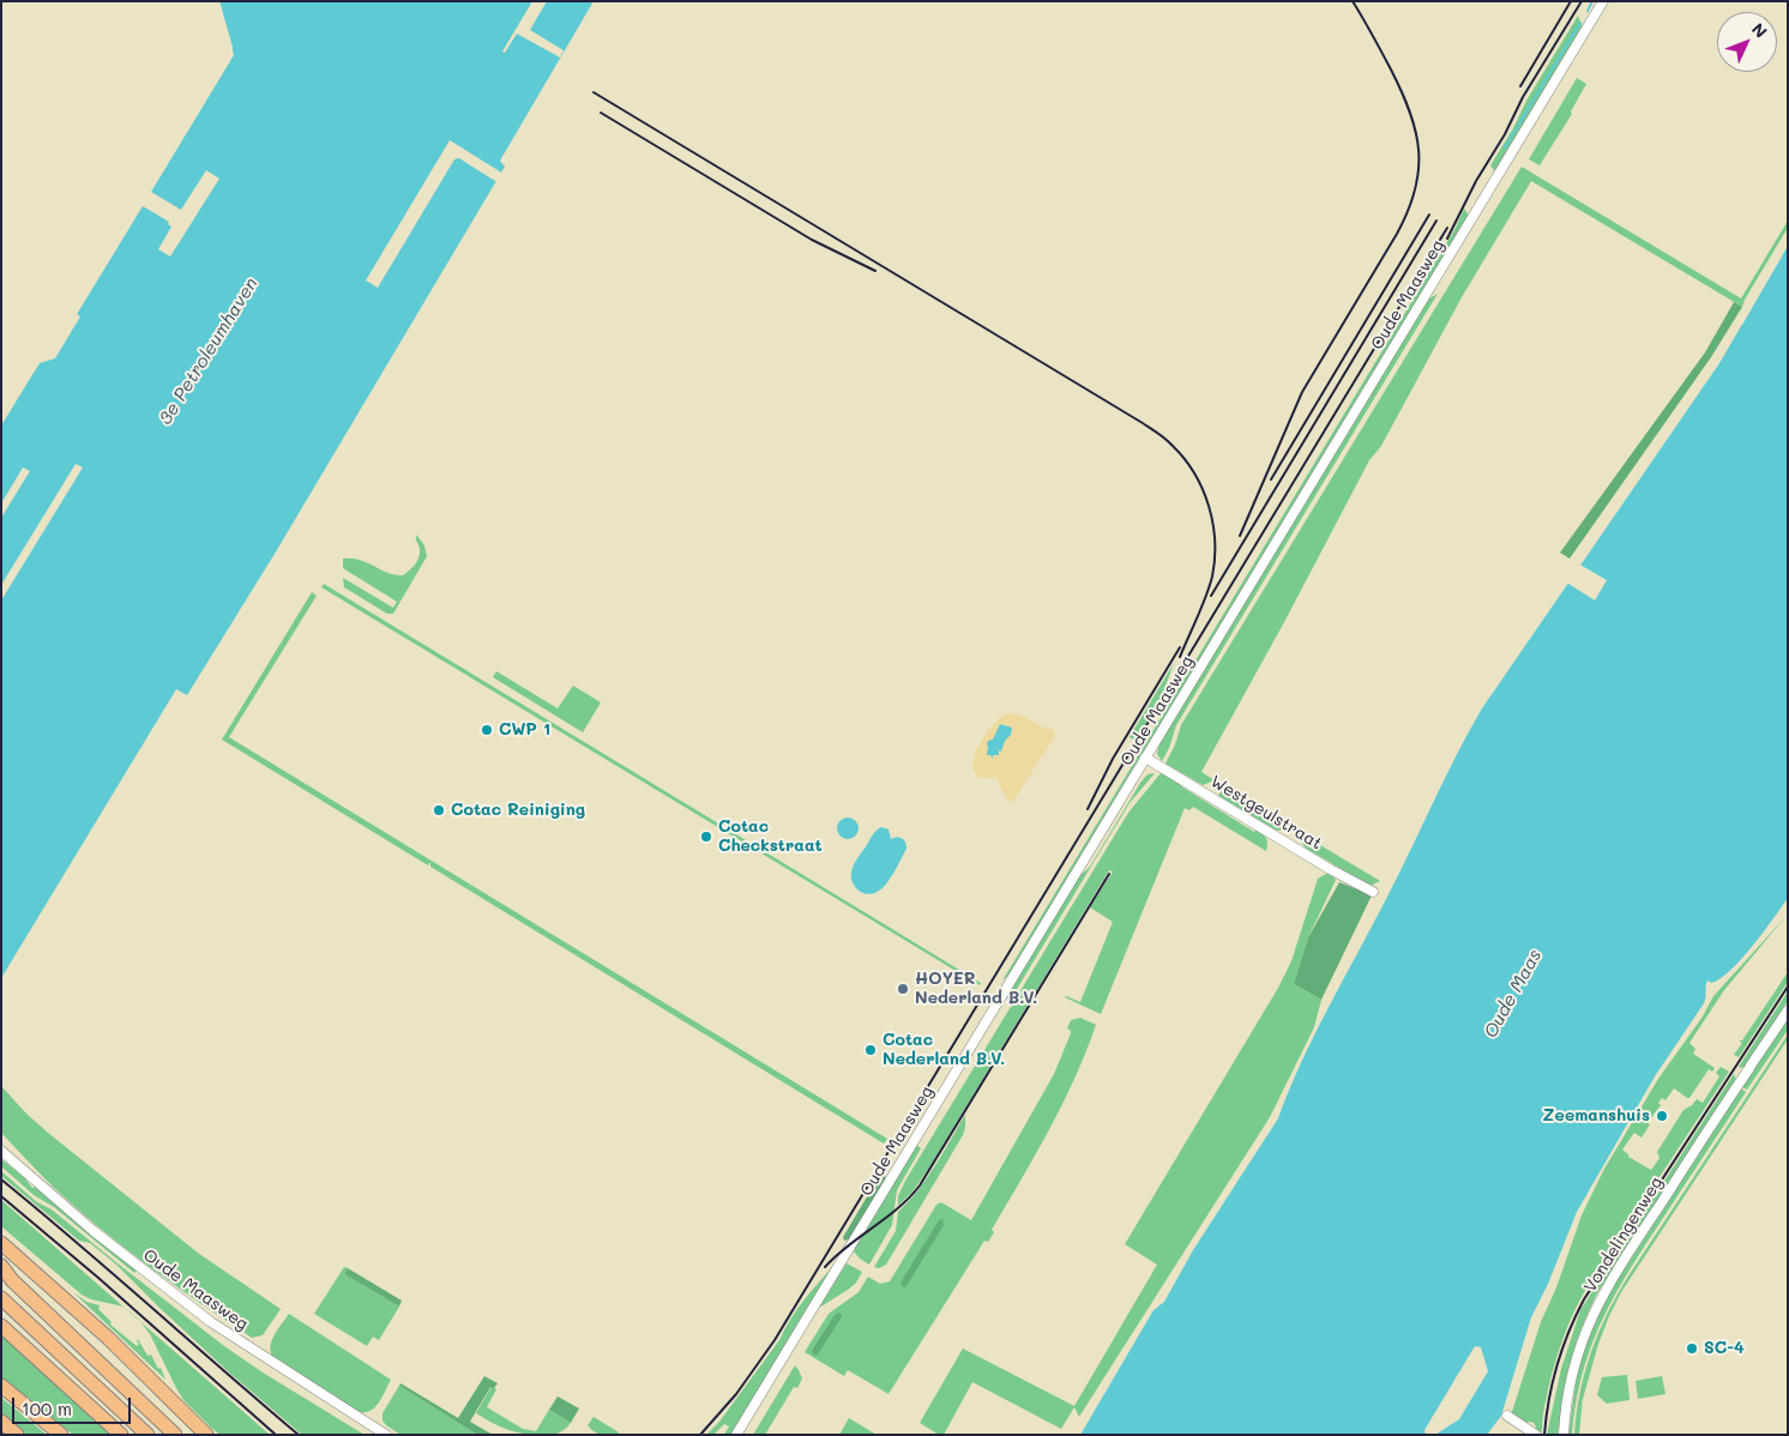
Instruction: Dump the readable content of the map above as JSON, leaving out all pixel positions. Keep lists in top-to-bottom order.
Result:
{
  "streets": {
    "street": ["Oude Maasweg", "Westgeulstraat", "Vondelingenweg"]
  },
  "crossings": [
    ["Oude Maasweg", "Westgeulstraat"]
  ],
  "water": ["3e Petroleumhaven", "Oude Maas"],
  "places": [
    "CWP 1",
    "Cotac Reiniging",
    "Cotac Checkstraat",
    "HOYER Nederland B.V.",
    "Cotac Nederland B.V.",
    "Zeemanshuis",
    "SC-4"
  ],
  "scale_bar": "100 m",
  "north": "top right"
}
